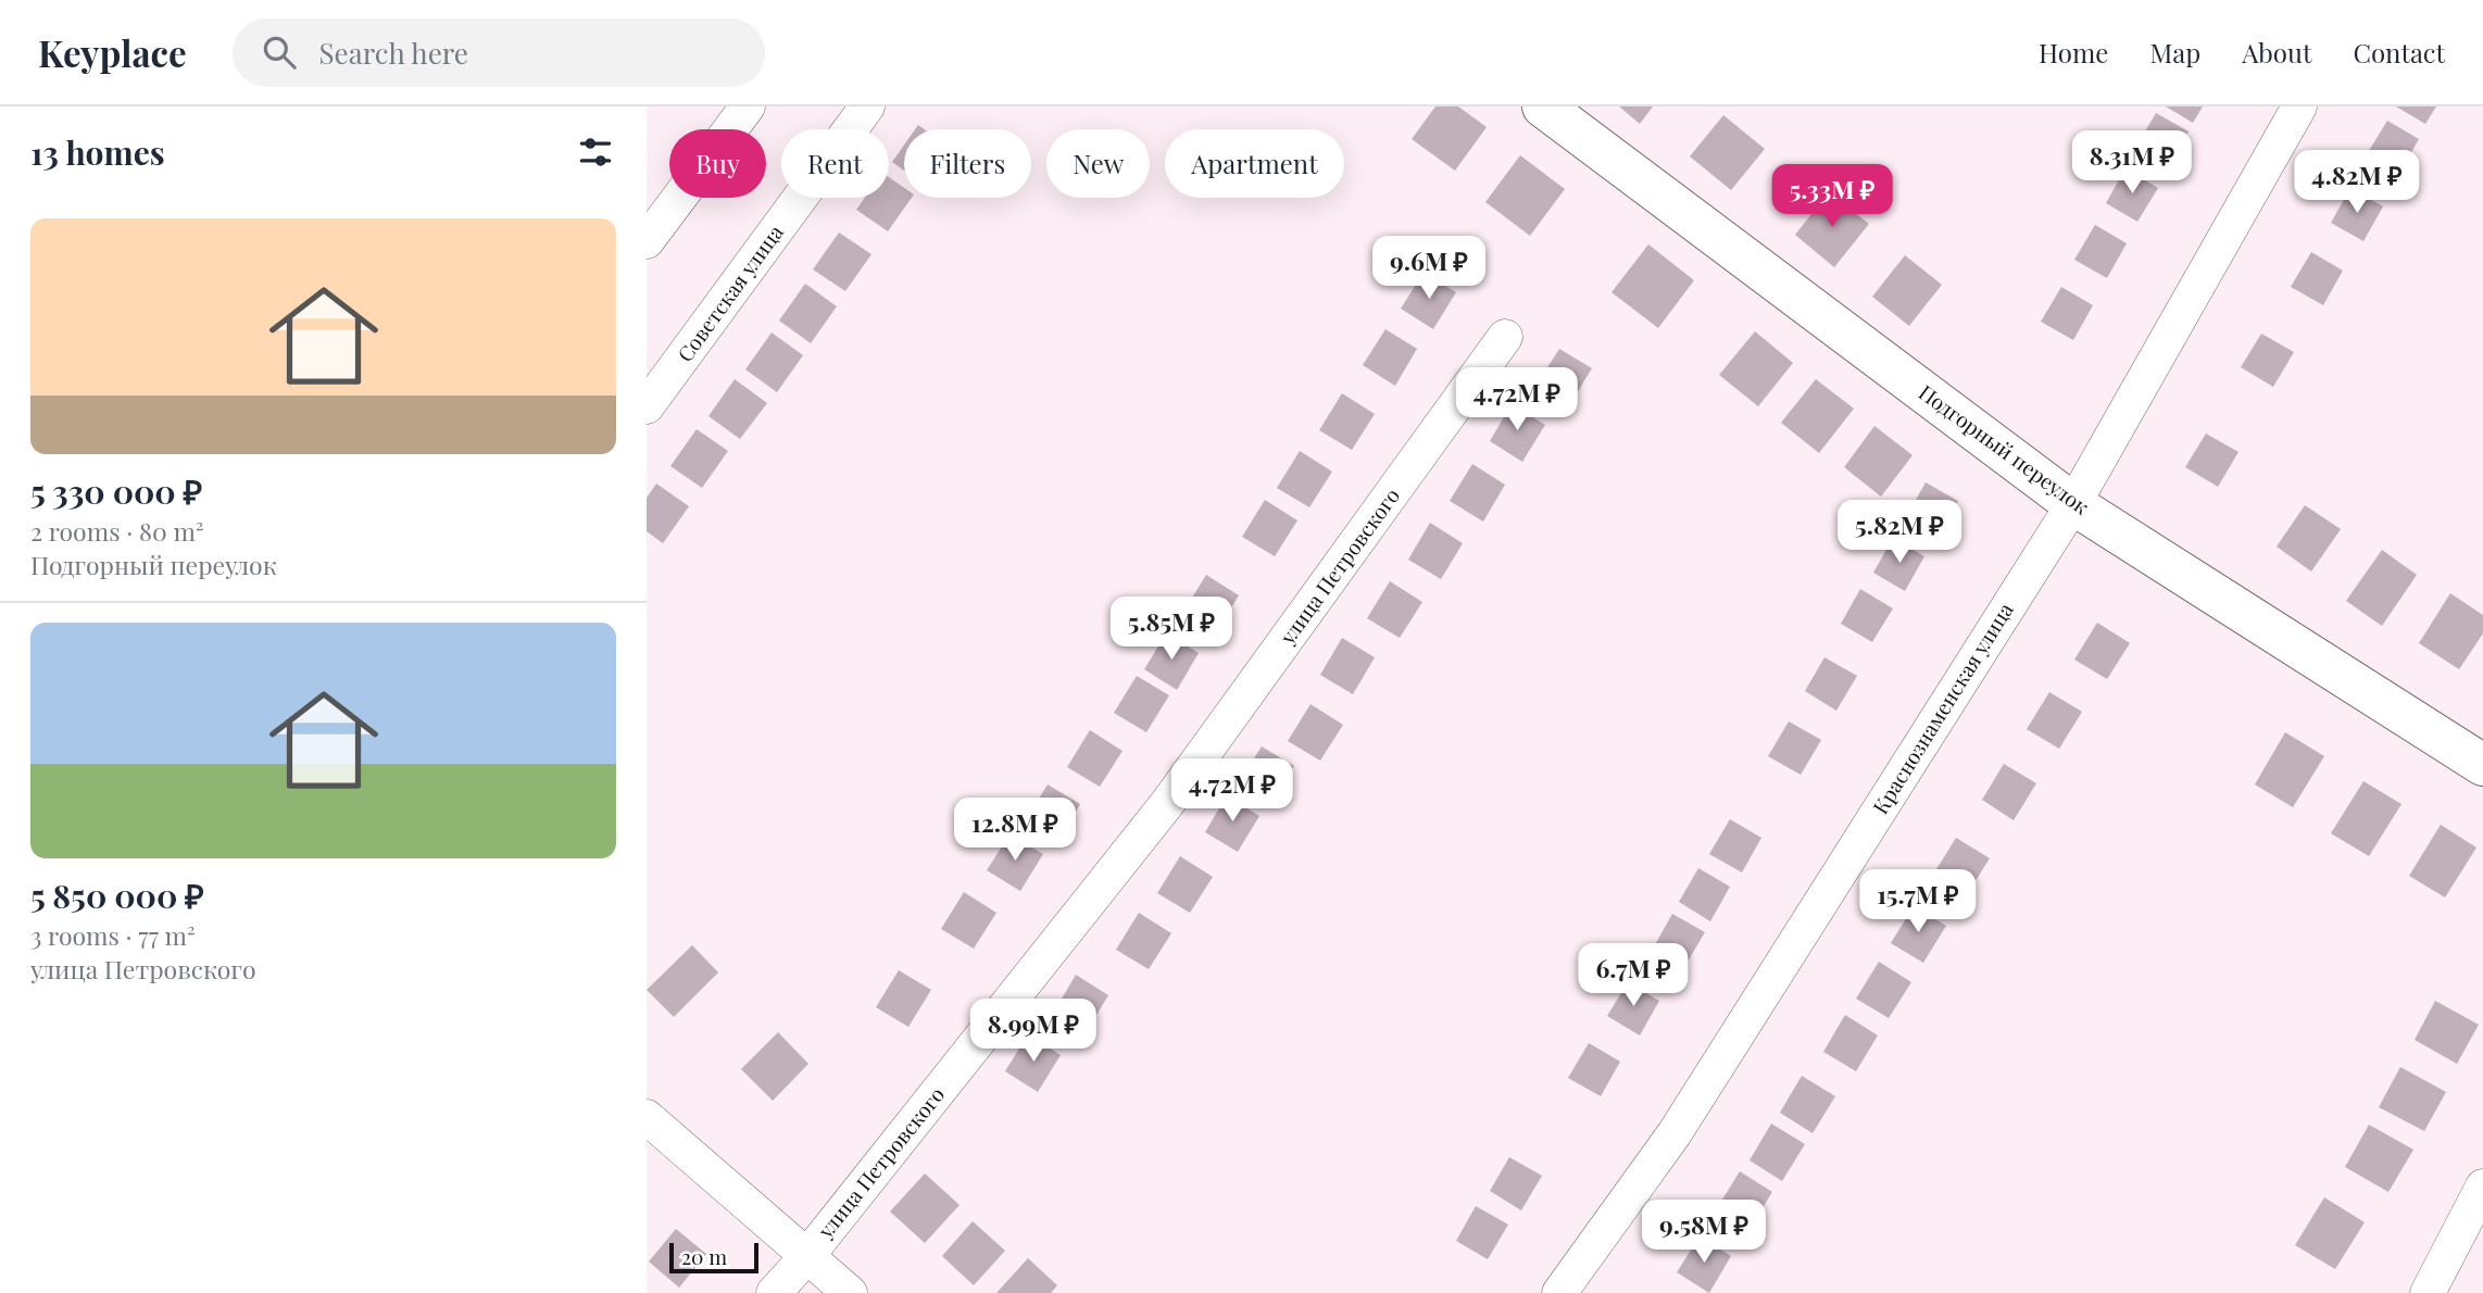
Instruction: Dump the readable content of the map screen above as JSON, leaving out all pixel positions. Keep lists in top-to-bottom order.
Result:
{
  "streets": {
    "main road": ["Подгорный переулок"],
    "street": ["Советская улица", "улица Петровского", "Краснознаменская улица"]
  },
  "crossings": [
    ["Подгорный переулок", "Краснознаменская улица"]
  ],
  "scale_bar": "20 m",
  "page": {
    "header": "Keyplace",
    "search": "Search here",
    "nav": [
      "Home",
      "Map",
      "About",
      "Contact"
    ],
    "heading": "13 homes",
    "chip": [
      "Buy",
      "Rent",
      "Filters",
      "New",
      "Apartment"
    ],
    "price": [
      "8.31M ₽",
      "4.82M ₽",
      "5.33M ₽",
      "9.6M ₽",
      "4.72M ₽",
      "5.82M ₽",
      "5.85M ₽",
      "4.72M ₽",
      "12.8M ₽",
      "15.7M ₽",
      "6.7M ₽",
      "8.99M ₽",
      "9.58M ₽"
    ],
    "list": [
      {
        "name": "5 330 000 ₽",
        "note": "2 rooms · 80 m² · Подгорный переулок"
      },
      {
        "name": "5 850 000 ₽",
        "note": "3 rooms · 77 m² · улица Петровского"
      }
    ],
    "scale": "20 m"
  }
}
